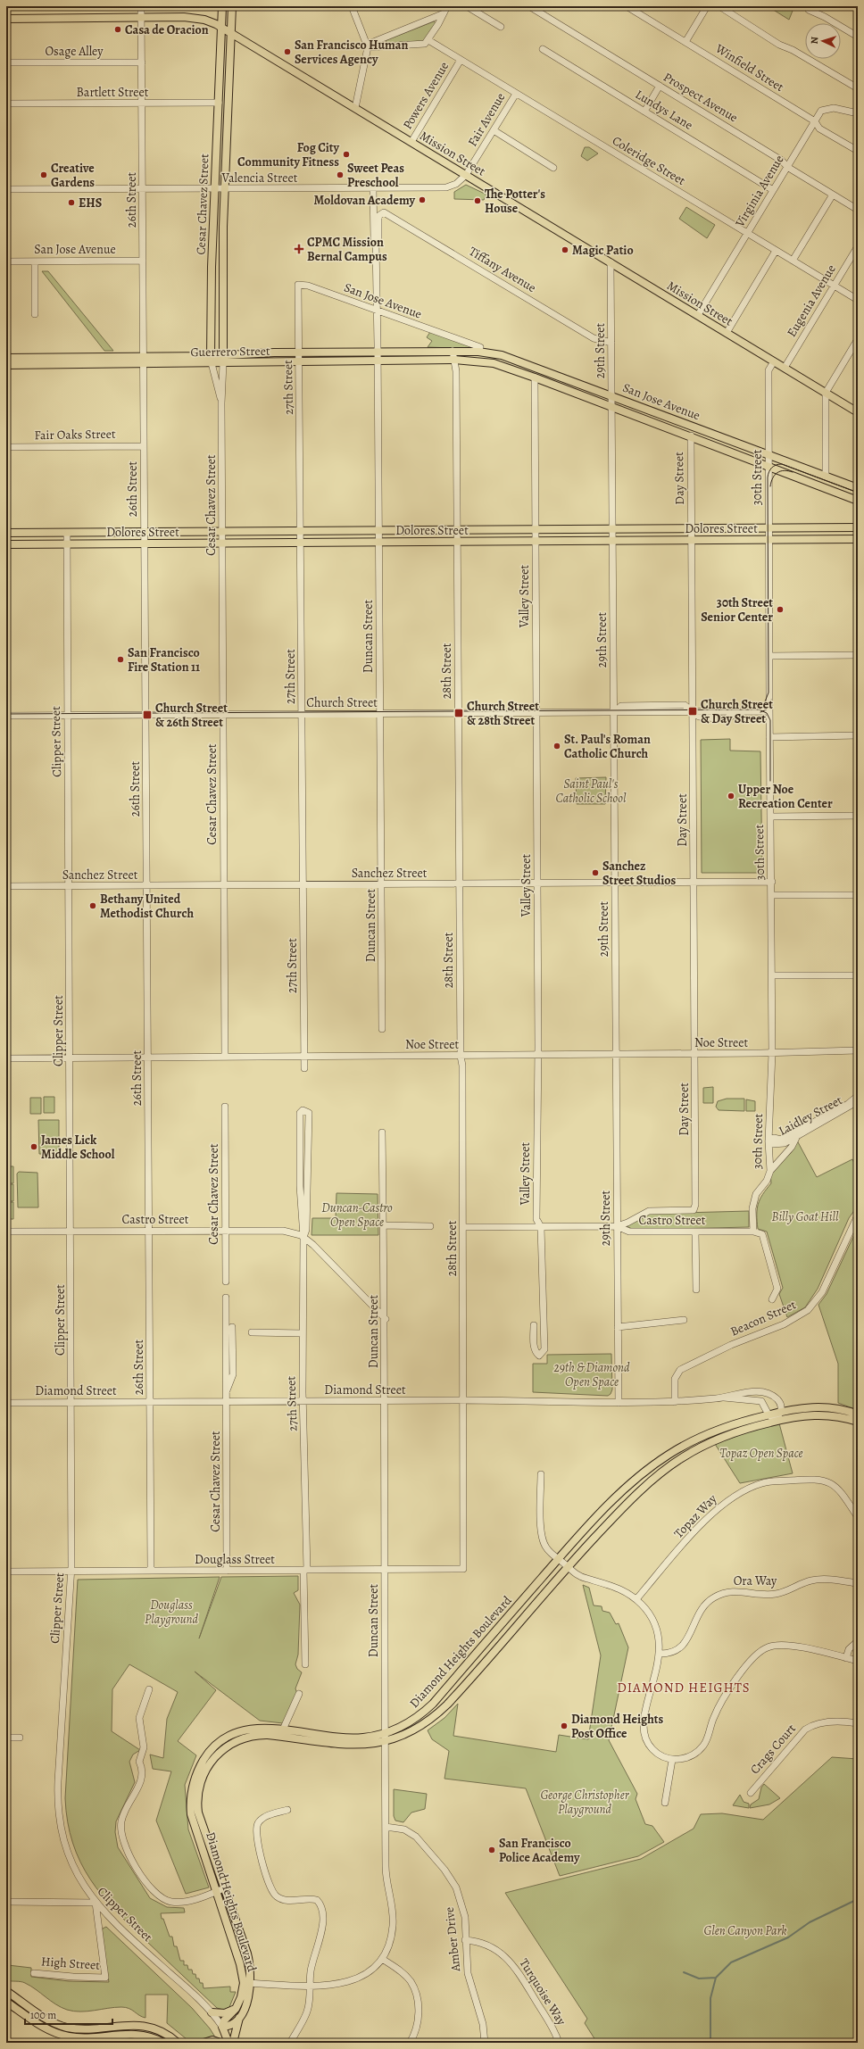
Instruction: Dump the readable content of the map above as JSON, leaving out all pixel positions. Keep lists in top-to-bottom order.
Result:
{
  "streets": {
    "main road": [
      "Mission Street",
      "Cesar Chavez Street",
      "San Jose Avenue",
      "Guerrero Street",
      "Dolores Street",
      "Clipper Street",
      "Diamond Heights Boulevard"
    ],
    "street": [
      "Osage Alley",
      "Winfield Street",
      "Bartlett Street",
      "Powers Avenue",
      "Prospect Avenue",
      "Lundys Lane",
      "Fair Avenue",
      "Coleridge Street",
      "Valencia Street",
      "Virginia Avenue",
      "26th Street",
      "Tiffany Avenue",
      "Eugenia Avenue",
      "29th Street",
      "27th Street",
      "Fair Oaks Street",
      "30th Street",
      "Day Street",
      "Valley Street",
      "Duncan Street",
      "28th Street",
      "Church Street",
      "Sanchez Street",
      "Noe Street",
      "Laidley Street",
      "Castro Street",
      "Beacon Street",
      "Diamond Street",
      "Topaz Way",
      "Douglass Street",
      "Ora Way",
      "Crags Court",
      "Amber Drive",
      "High Street",
      "Turquoise Way"
    ]
  },
  "crossings": [
    ["Osage Alley", "26th Street"],
    ["Winfield Street", "Virginia Avenue"],
    ["Bartlett Street", "26th Street"],
    ["Bartlett Street", "Cesar Chavez Street"],
    ["Powers Avenue", "Mission Street"],
    ["Powers Avenue", "Coleridge Street"],
    ["Prospect Avenue", "Virginia Avenue"],
    ["Lundys Lane", "Virginia Avenue"],
    ["Fair Avenue", "Mission Street"],
    ["Fair Avenue", "Coleridge Street"],
    ["Fair Avenue", "Valencia Street"],
    ["Mission Street", "Valencia Street"],
    ["Mission Street", "Virginia Avenue"],
    ["Mission Street", "26th Street"],
    ["Mission Street", "Cesar Chavez Street"],
    ["Mission Street", "Eugenia Avenue"],
    ["Mission Street", "29th Street"],
    ["Mission Street", "30th Street"],
    ["Coleridge Street", "Virginia Avenue"],
    ["Coleridge Street", "Eugenia Avenue"],
    ["Valencia Street", "26th Street"],
    ["Valencia Street", "Cesar Chavez Street"],
    ["Valencia Street", "Duncan Street"],
    ["26th Street", "San Jose Avenue"],
    ["26th Street", "Guerrero Street"],
    ["26th Street", "Fair Oaks Street"],
    ["26th Street", "Dolores Street"],
    ["26th Street", "Church Street"],
    ["26th Street", "Sanchez Street"],
    ["26th Street", "Noe Street"],
    ["26th Street", "Castro Street"],
    ["26th Street", "Diamond Street"],
    ["26th Street", "Douglass Street"],
    ["Cesar Chavez Street", "Guerrero Street"],
    ["Cesar Chavez Street", "Dolores Street"],
    ["Cesar Chavez Street", "Church Street"],
    ["Cesar Chavez Street", "Sanchez Street"],
    ["Cesar Chavez Street", "Noe Street"],
    ["Cesar Chavez Street", "Castro Street"],
    ["Cesar Chavez Street", "Diamond Street"],
    ["Cesar Chavez Street", "Douglass Street"],
    ["San Jose Avenue", "29th Street"],
    ["San Jose Avenue", "Guerrero Street"],
    ["San Jose Avenue", "27th Street"],
    ["San Jose Avenue", "30th Street"],
    ["San Jose Avenue", "Day Street"],
    ["San Jose Avenue", "Valley Street"],
    ["San Jose Avenue", "Duncan Street"],
    ["San Jose Avenue", "28th Street"],
    ["Tiffany Avenue", "29th Street"],
    ["Tiffany Avenue", "Duncan Street"],
    ["29th Street", "Day Street"],
    ["29th Street", "Dolores Street"],
    ["29th Street", "Church Street"],
    ["29th Street", "Sanchez Street"],
    ["29th Street", "Noe Street"],
    ["29th Street", "Castro Street"],
    ["29th Street", "Diamond Street"],
    ["Guerrero Street", "27th Street"],
    ["Guerrero Street", "Duncan Street"],
    ["Guerrero Street", "28th Street"],
    ["27th Street", "Dolores Street"],
    ["27th Street", "Church Street"],
    ["27th Street", "Sanchez Street"],
    ["27th Street", "Noe Street"],
    ["27th Street", "Castro Street"],
    ["27th Street", "Diamond Street"],
    ["27th Street", "Douglass Street"],
    ["30th Street", "Dolores Street"],
    ["30th Street", "Church Street"],
    ["30th Street", "Sanchez Street"],
    ["30th Street", "Noe Street"],
    ["30th Street", "Laidley Street"],
    ["30th Street", "Castro Street"],
    ["Day Street", "Dolores Street"],
    ["Day Street", "Church Street"],
    ["Day Street", "Sanchez Street"],
    ["Day Street", "Noe Street"],
    ["Day Street", "Castro Street"],
    ["Dolores Street", "Valley Street"],
    ["Dolores Street", "Duncan Street"],
    ["Dolores Street", "28th Street"],
    ["Dolores Street", "Clipper Street"],
    ["Valley Street", "Church Street"],
    ["Valley Street", "Sanchez Street"],
    ["Valley Street", "Noe Street"],
    ["Valley Street", "Castro Street"],
    ["Duncan Street", "Church Street"],
    ["Duncan Street", "Sanchez Street"],
    ["Duncan Street", "Diamond Street"],
    ["Duncan Street", "Douglass Street"],
    ["Duncan Street", "Diamond Heights Boulevard"],
    ["Duncan Street", "Amber Drive"],
    ["28th Street", "Church Street"],
    ["28th Street", "Sanchez Street"],
    ["28th Street", "Noe Street"],
    ["28th Street", "Castro Street"],
    ["28th Street", "Diamond Street"],
    ["28th Street", "Douglass Street"],
    ["Church Street", "Clipper Street"],
    ["Clipper Street", "Sanchez Street"],
    ["Clipper Street", "Noe Street"],
    ["Clipper Street", "Castro Street"],
    ["Clipper Street", "Diamond Street"],
    ["Clipper Street", "Douglass Street"],
    ["Clipper Street", "Diamond Heights Boulevard"],
    ["Clipper Street", "High Street"],
    ["Beacon Street", "Diamond Street"],
    ["Diamond Street", "Diamond Heights Boulevard"],
    ["Amber Drive", "Turquoise Way"]
  ],
  "districts": ["DIAMOND HEIGHTS"],
  "parks": [
    "Saint Paul's Catholic School",
    "Duncan-Castro Open Space",
    "Billy Goat Hill",
    "29th & Diamond Open Space",
    "Topaz Open Space",
    "Douglass Playground",
    "George Christopher Playground",
    "Glen Canyon Park"
  ],
  "places": {
    "other": [
      "Casa de Oracion",
      "San Francisco Human Services Agency",
      "Fog City Community Fitness",
      "Creative Gardens",
      "Sweet Peas Preschool",
      "Moldovan Academy",
      "The Potter's House",
      "EHS",
      "Magic Patio",
      "30th Street Senior Center",
      "San Francisco Fire Station 11",
      "St. Paul's Roman Catholic Church",
      "Upper Noe Recreation Center",
      "Sanchez Street Studios",
      "Bethany United Methodist Church",
      "James Lick Middle School",
      "Diamond Heights Post Office",
      "San Francisco Police Academy"
    ],
    "health": ["CPMC Mission Bernal Campus"],
    "transit": ["Church Street & Day Street", "Church Street & 28th Street", "Church Street & 26th Street"]
  },
  "scale_bar": "100 m",
  "north": "left"
}
